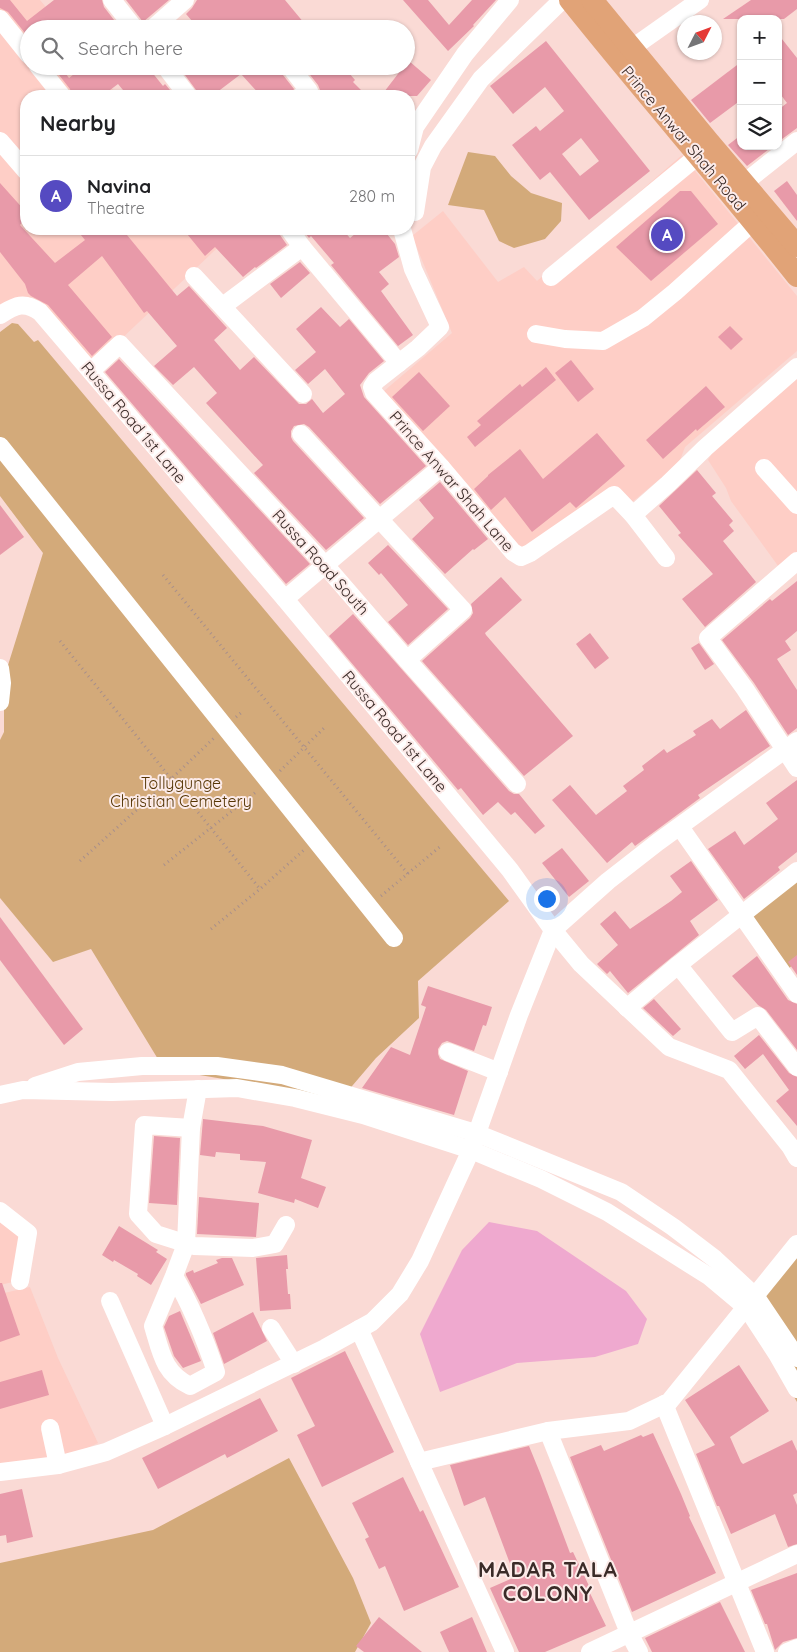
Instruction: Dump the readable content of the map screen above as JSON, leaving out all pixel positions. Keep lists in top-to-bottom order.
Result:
{
  "streets": {
    "main road": ["Prince Anwar Shah Road"],
    "street": ["Russa Road 1st Lane", "Prince Anwar Shah Lane", "Russa Road South"]
  },
  "crossings": [
    ["Russa Road 1st Lane", "Russa Road South"]
  ],
  "districts": ["MADAR TALA COLONY"],
  "parks": ["Tollygunge Christian Cemetery"],
  "north": "top right",
  "page": {
    "map_buttons": ["+", "−"],
    "search": "Search here",
    "heading": "Nearby",
    "list": [
      {
        "mark": "A",
        "name": "Navina",
        "note": "Theatre",
        "value": "280 m"
      }
    ],
    "pins": "A"
  }
}
